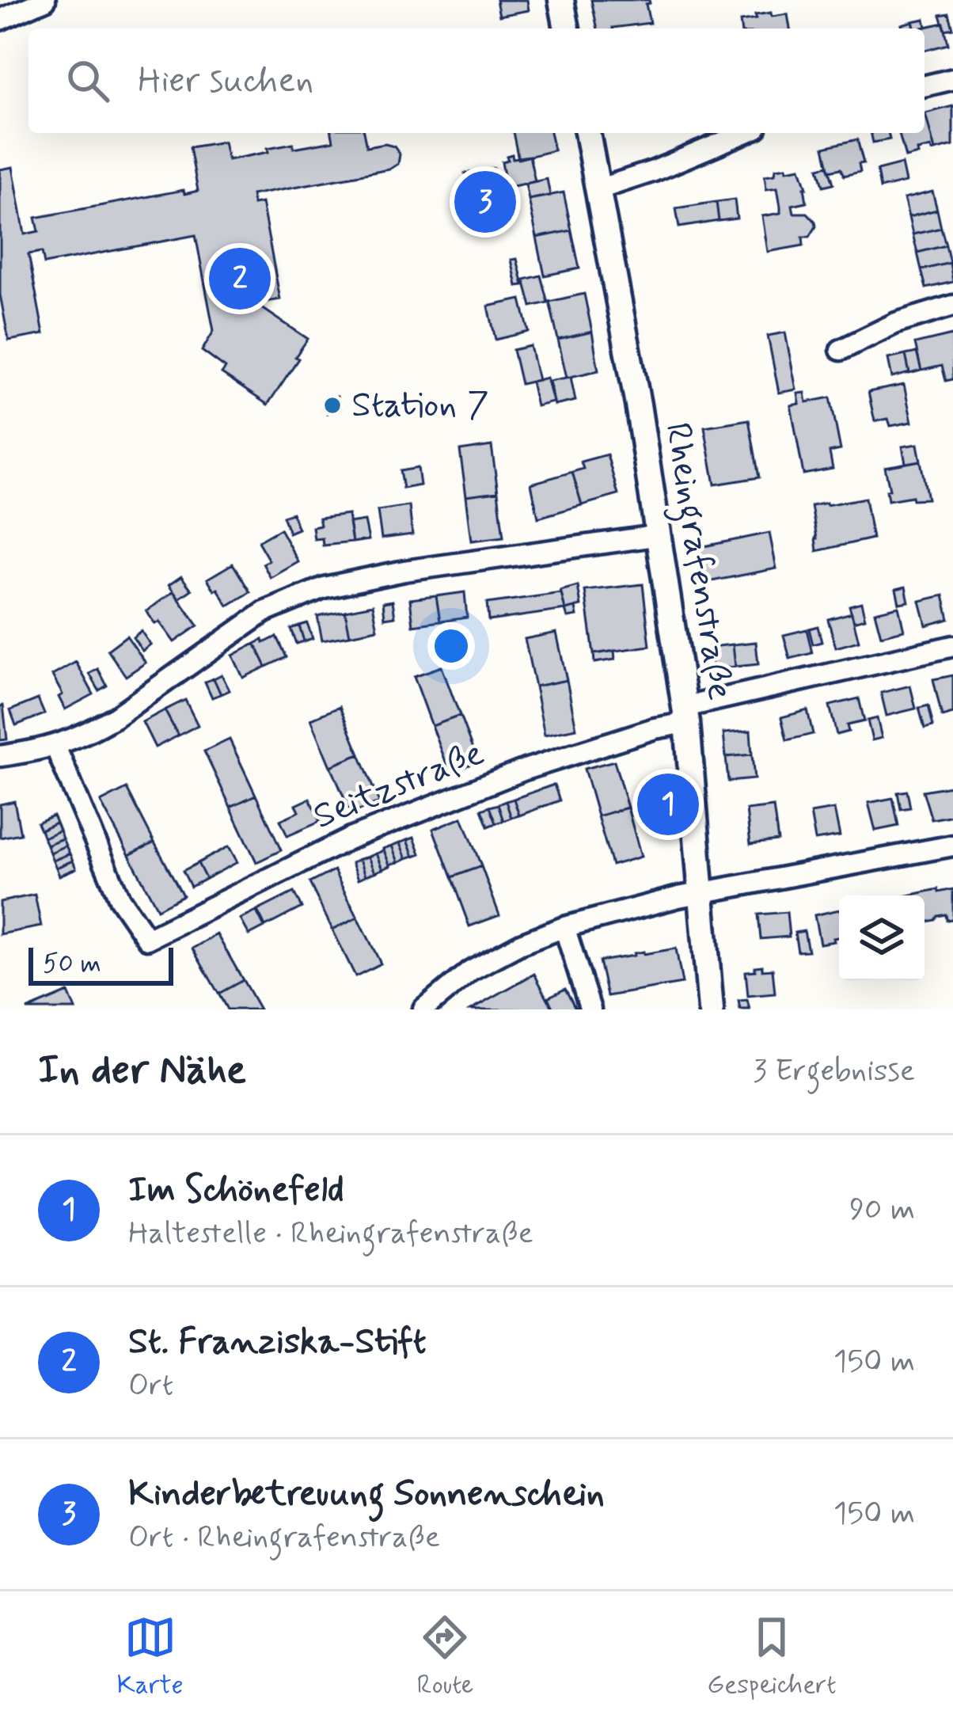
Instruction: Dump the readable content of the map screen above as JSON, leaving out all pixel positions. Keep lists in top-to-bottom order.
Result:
{
  "streets": {
    "street": ["Rheingrafenstraße", "Seitzstraße"]
  },
  "crossings": [
    ["Rheingrafenstraße", "Seitzstraße"]
  ],
  "places": ["Station 7"],
  "scale_bar": "50 m",
  "page": {
    "search": "Hier suchen",
    "pins": ["3", "2", "1"],
    "scale": "50 m",
    "heading": ["In der Nähe", "3 Ergebnisse"],
    "list": [
      {
        "mark": "1",
        "name": "Im Schönefeld",
        "note": "Haltestelle · Rheingrafenstraße",
        "value": "90 m"
      },
      {
        "mark": "2",
        "name": "St. Franziska-Stift",
        "note": "Ort",
        "value": "150 m"
      },
      {
        "mark": "3",
        "name": "Kinderbetreuung Sonnenschein",
        "note": "Ort · Rheingrafenstraße",
        "value": "150 m"
      }
    ],
    "nav": ["Karte", "Route", "Gespeichert"]
  }
}
